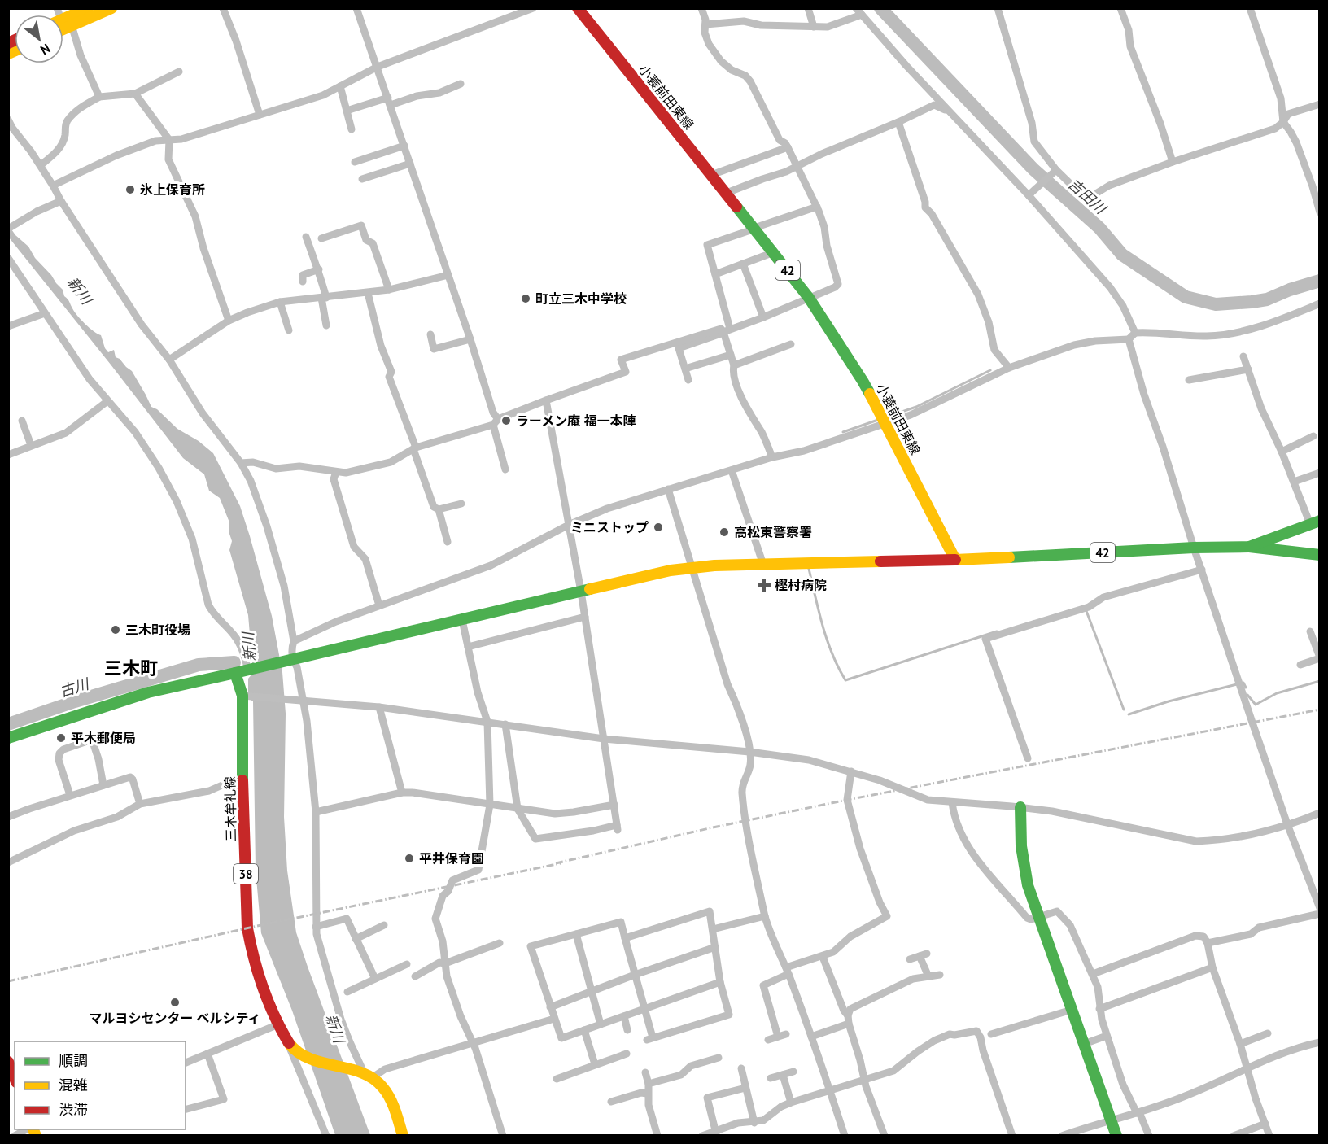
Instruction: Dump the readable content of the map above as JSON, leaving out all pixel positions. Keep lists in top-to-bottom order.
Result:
{
  "streets": {
    "main road": [
      "小蓑前田東線",
      "42",
      "三木牟礼線",
      "38"
    ]
  },
  "crossings": [
    ["小蓑前田東線", "42"]
  ],
  "districts": ["三木町"],
  "water": ["吉田川", "新川", "古川"],
  "places": {
    "other": [
      "氷上保育所",
      "町立三木中学校",
      "ラーメン庵 福一本陣",
      "ミニストップ",
      "高松東警察署",
      "三木町役場",
      "平木郵便局",
      "平井保育園",
      "マルヨシセンター ベルシティ"
    ],
    "health": ["樫村病院"]
  },
  "legend": ["順調", "混雑", "渋滞"],
  "north": "bottom right"
}
